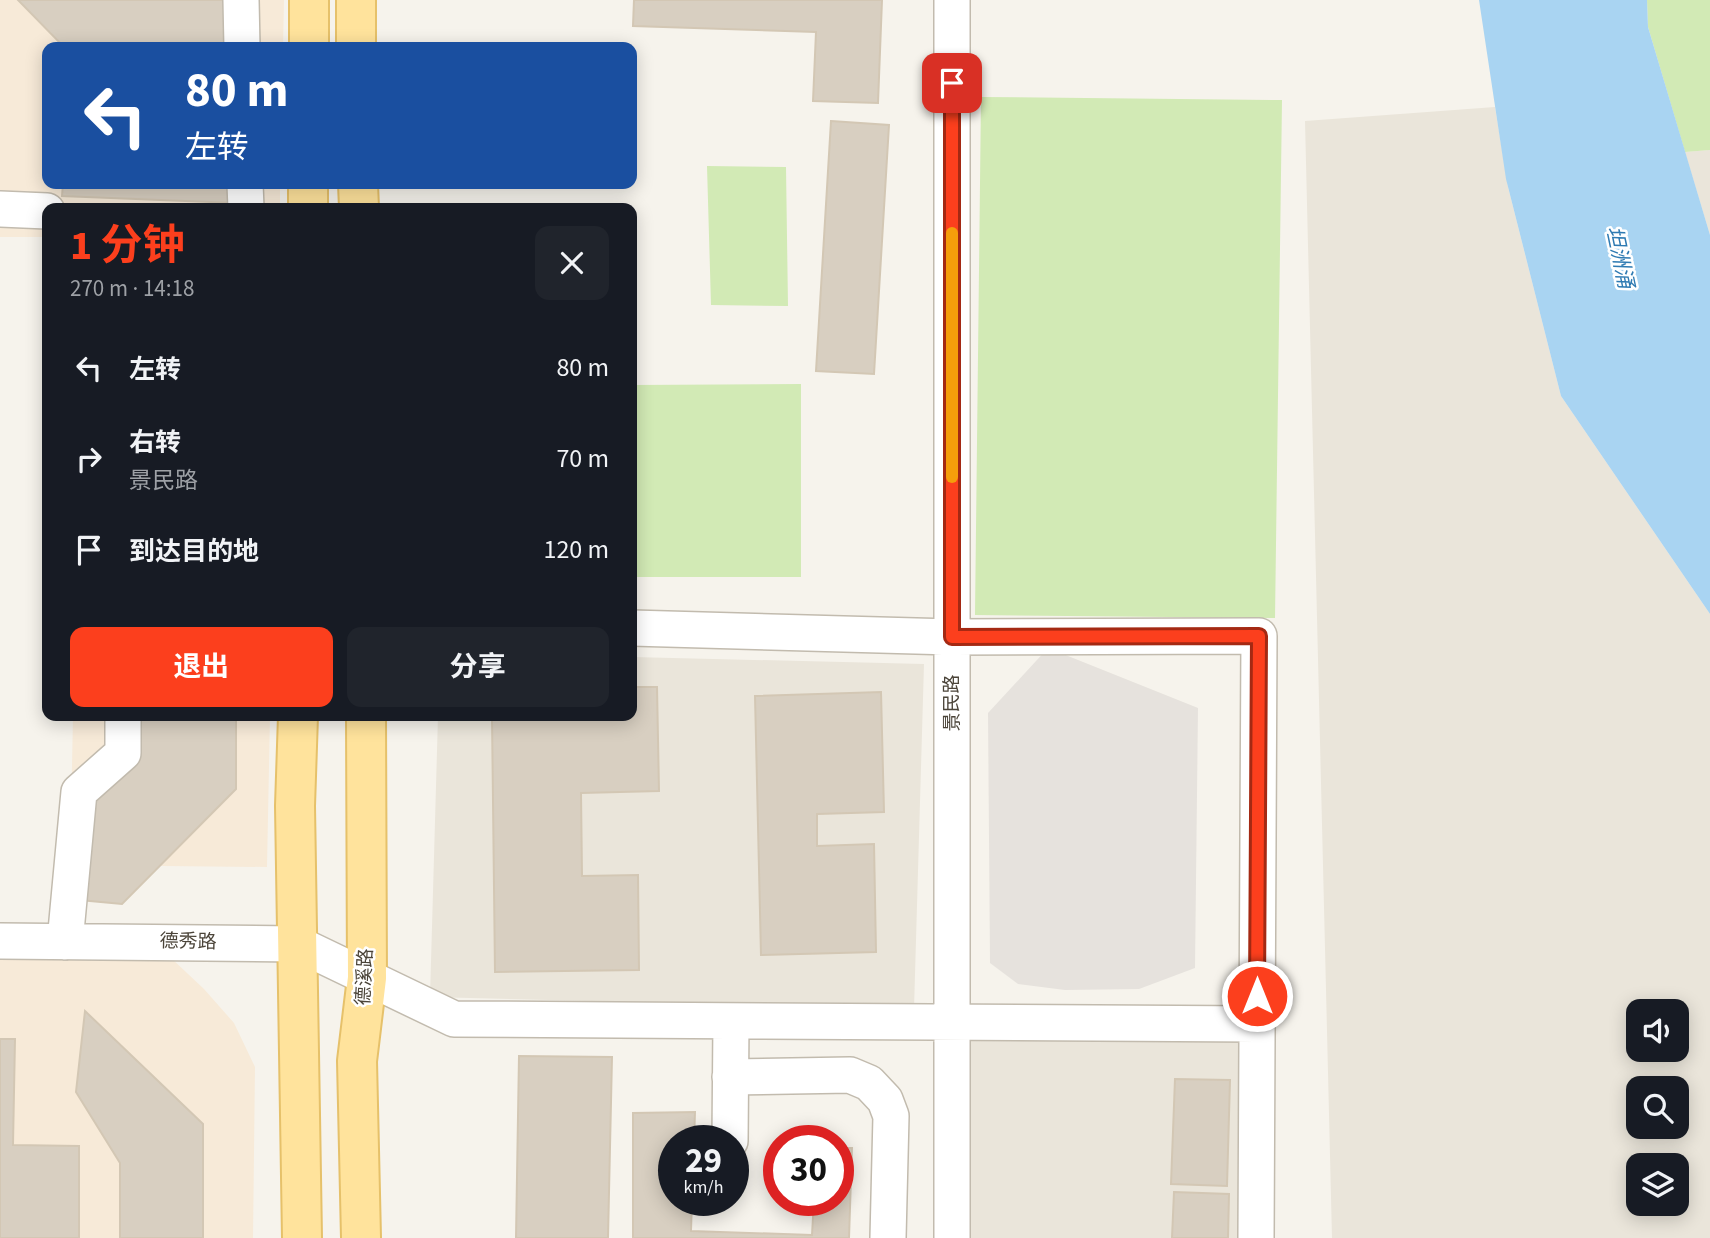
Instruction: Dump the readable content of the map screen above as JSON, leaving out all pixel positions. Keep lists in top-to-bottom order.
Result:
{
  "streets": {
    "main road": ["德溪路"],
    "street": ["景民路", "德秀路"]
  },
  "crossings": [
    ["景民路", "德秀路"],
    ["德秀路", "德溪路"]
  ],
  "water": ["坦洲涌"],
  "page": {
    "turn": ["80 m", "左转"],
    "heading": ["1 分钟", "270 m · 14:18"],
    "list": [
      {
        "name": "左转",
        "value": "80 m"
      },
      {
        "name": "右转",
        "note": "景民路",
        "value": "70 m"
      },
      {
        "name": "到达目的地",
        "value": "120 m"
      }
    ],
    "buttons": ["退出", "分享"],
    "speed": "29 km/h",
    "limit": "30"
  }
}
